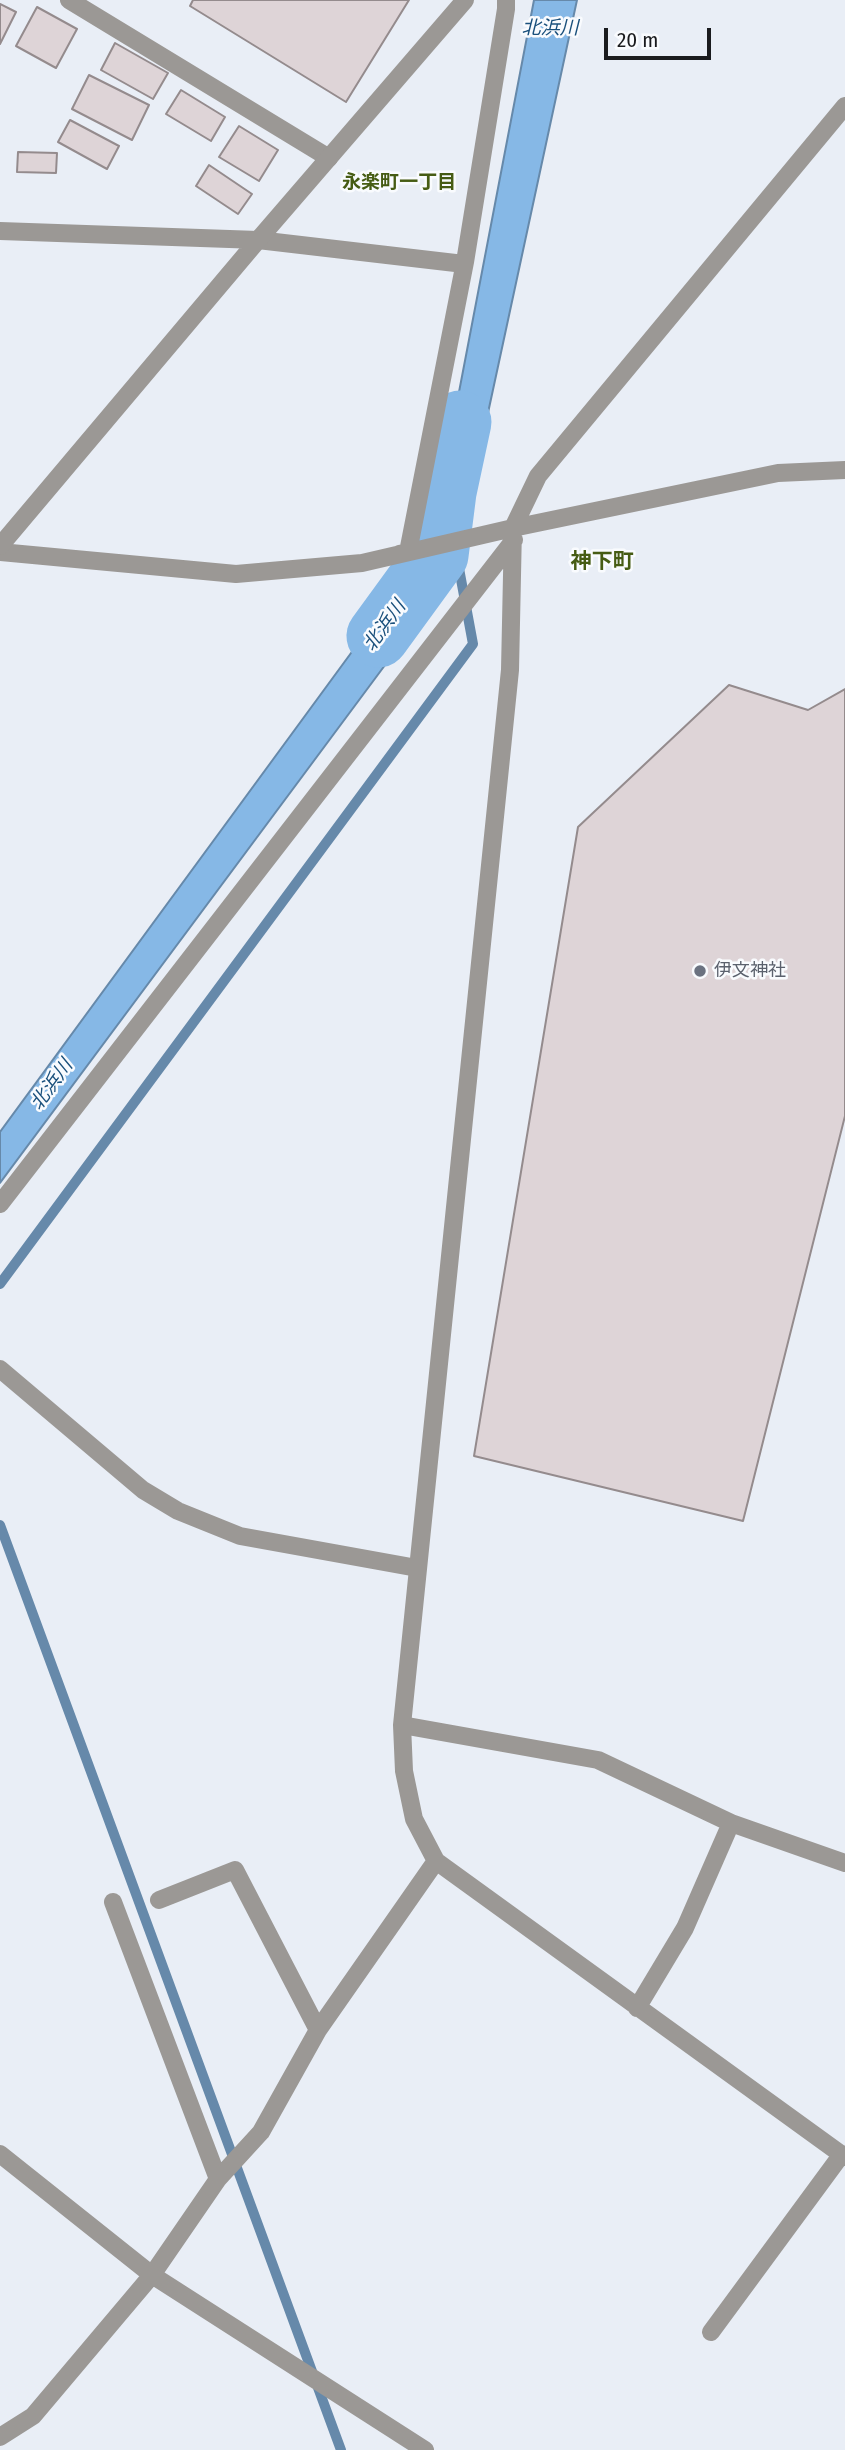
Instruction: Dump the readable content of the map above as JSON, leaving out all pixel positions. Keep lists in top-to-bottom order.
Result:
{
  "districts": ["永楽町一丁目", "神下町"],
  "water": ["北浜川"],
  "places": ["伊文神社"],
  "scale_bar": "20 m"
}
